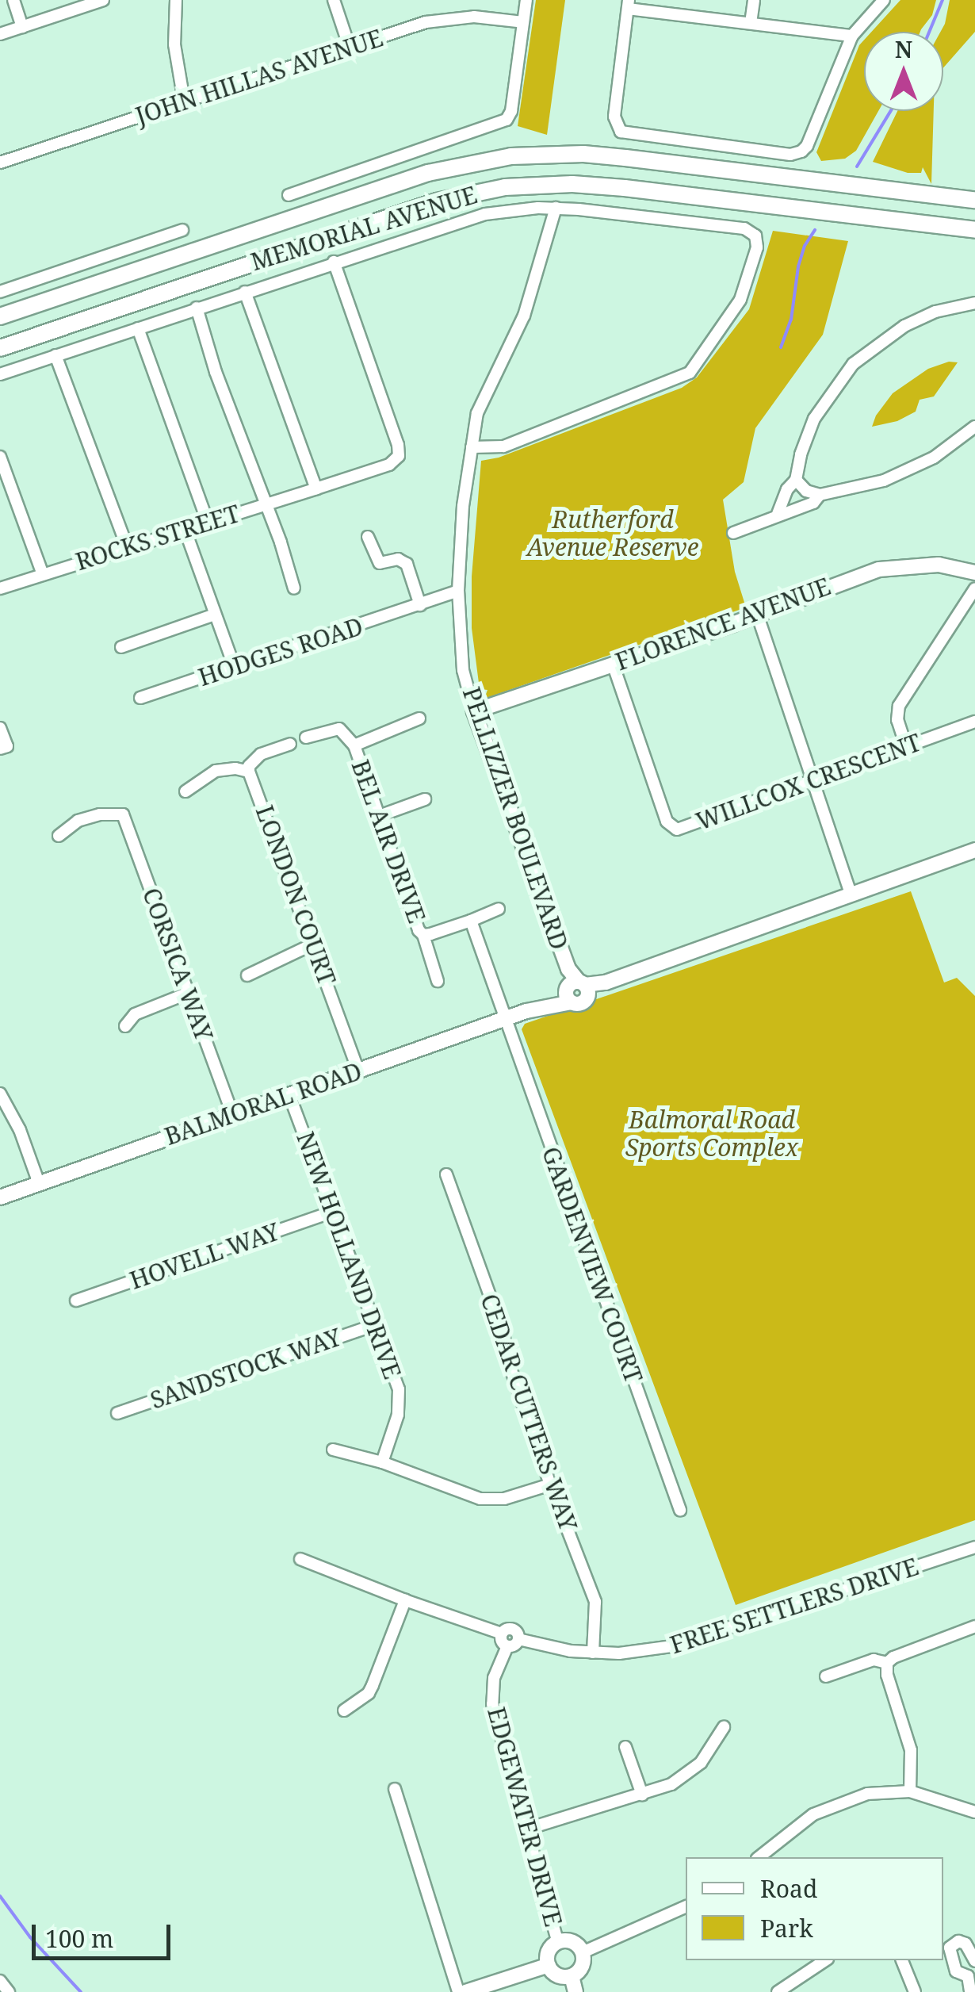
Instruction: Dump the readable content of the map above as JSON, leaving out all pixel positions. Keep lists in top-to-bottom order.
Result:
{
  "streets": {
    "main road": ["MEMORIAL AVENUE"],
    "street": [
      "JOHN HILLAS AVENUE",
      "ROCKS STREET",
      "FLORENCE AVENUE",
      "HODGES ROAD",
      "WILLCOX CRESCENT",
      "PELLIZZER BOULEVARD",
      "BEL AIR DRIVE",
      "LONDON COURT",
      "CORSICA WAY",
      "BALMORAL ROAD",
      "NEW HOLLAND DRIVE",
      "HOVELL WAY",
      "GARDENVIEW COURT",
      "SANDSTOCK WAY",
      "CEDAR CUTTERS WAY",
      "FREE SETTLERS DRIVE",
      "EDGEWATER DRIVE"
    ]
  },
  "crossings": [
    ["FLORENCE AVENUE", "WILLCOX CRESCENT"],
    ["FLORENCE AVENUE", "PELLIZZER BOULEVARD"],
    ["HODGES ROAD", "PELLIZZER BOULEVARD"],
    ["PELLIZZER BOULEVARD", "BALMORAL ROAD"],
    ["LONDON COURT", "BALMORAL ROAD"],
    ["CORSICA WAY", "BALMORAL ROAD"],
    ["BALMORAL ROAD", "NEW HOLLAND DRIVE"],
    ["BALMORAL ROAD", "GARDENVIEW COURT"],
    ["NEW HOLLAND DRIVE", "HOVELL WAY"],
    ["NEW HOLLAND DRIVE", "SANDSTOCK WAY"],
    ["CEDAR CUTTERS WAY", "FREE SETTLERS DRIVE"],
    ["FREE SETTLERS DRIVE", "EDGEWATER DRIVE"]
  ],
  "parks": ["Rutherford Avenue Reserve", "Balmoral Road Sports Complex"],
  "legend": ["Road", "Park"],
  "scale_bar": "100 m",
  "north": "top"
}
